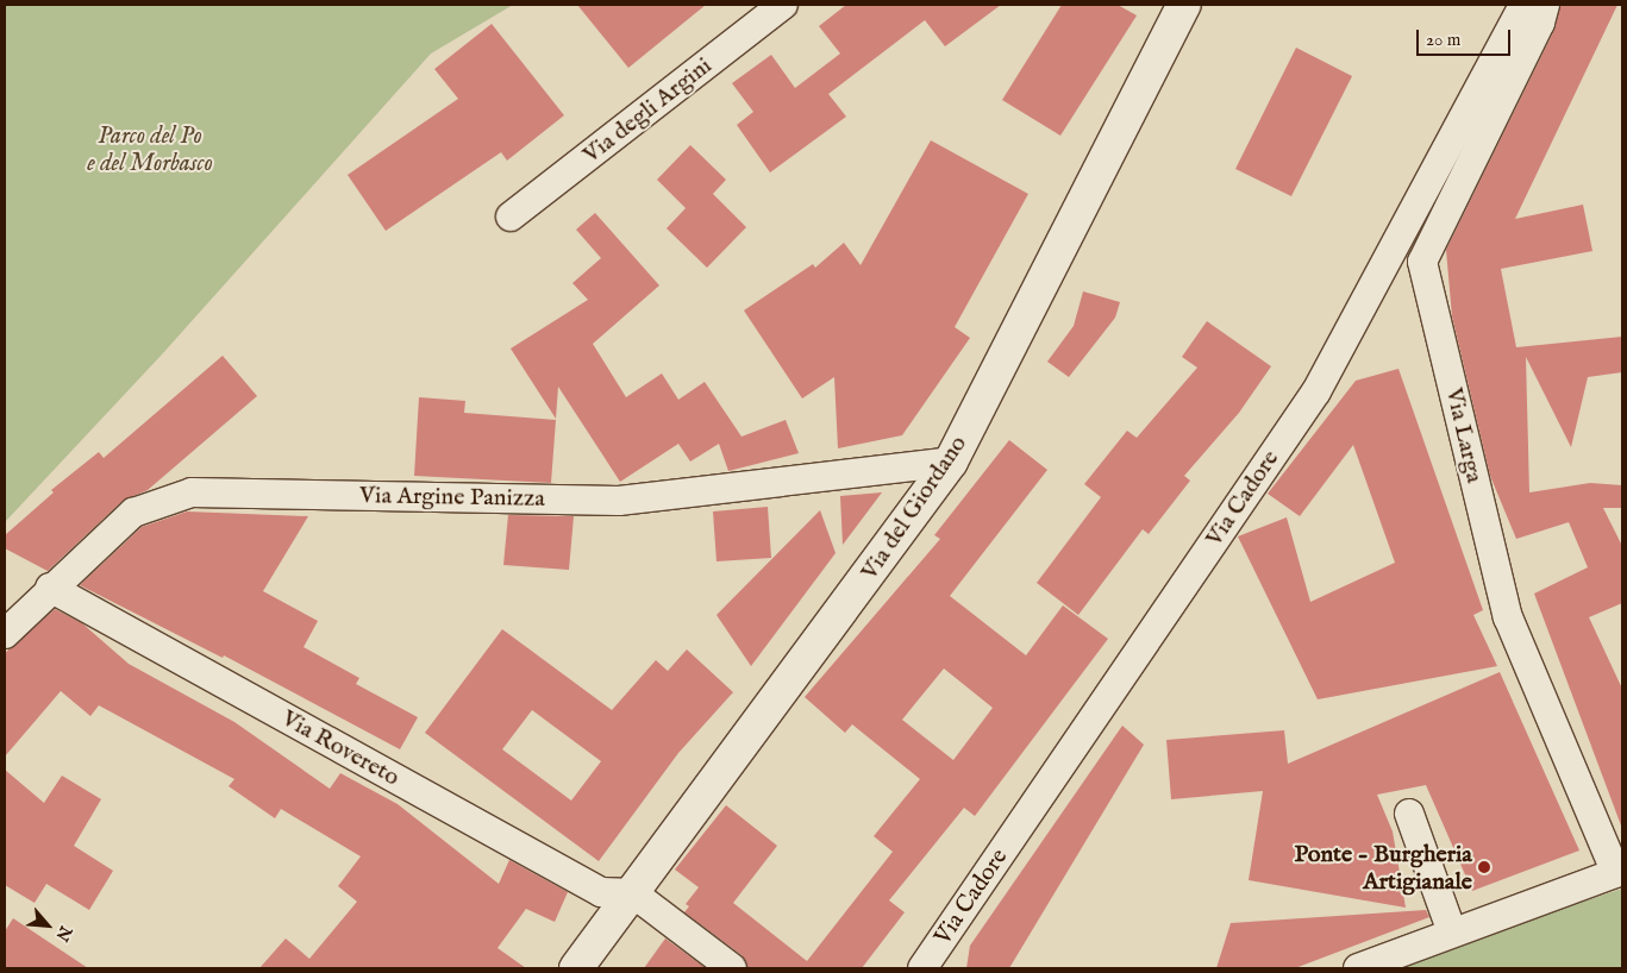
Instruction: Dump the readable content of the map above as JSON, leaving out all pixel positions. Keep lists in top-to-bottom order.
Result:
{
  "streets": {
    "street": [
      "Via degli Argini",
      "Via Larga",
      "Via Argine Panizza",
      "Via Cadore",
      "Via del Giordano",
      "Via Rovereto"
    ]
  },
  "crossings": [
    ["Via Argine Panizza", "Via del Giordano"],
    ["Via Argine Panizza", "Via Rovereto"],
    ["Via del Giordano", "Via Rovereto"]
  ],
  "parks": ["Parco del Po e del Morbasco"],
  "places": ["Ponte - Burgheria Artigianale"],
  "scale_bar": "20 m",
  "north": "bottom right"
}
